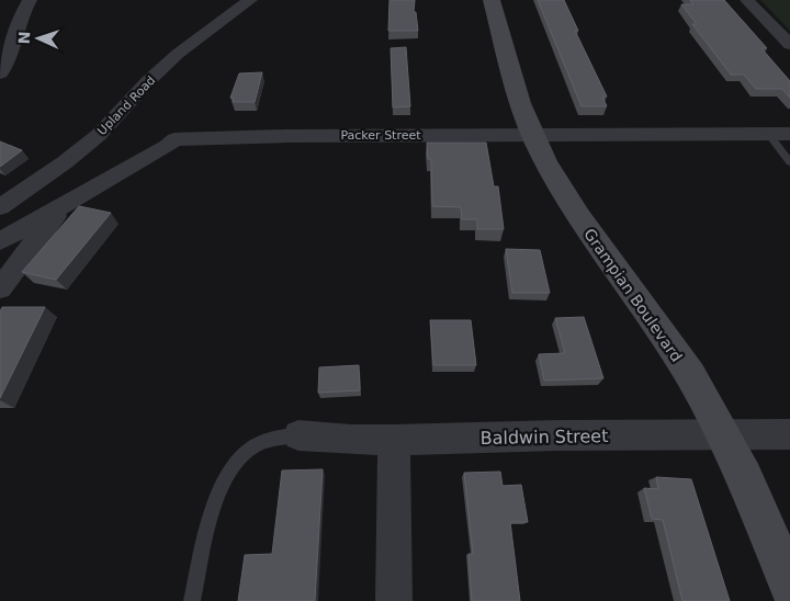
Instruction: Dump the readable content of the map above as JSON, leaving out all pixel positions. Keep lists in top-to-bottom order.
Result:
{
  "streets": {
    "street": [
      "Upland Road",
      "Packer Street",
      "Grampian Boulevard",
      "Baldwin Street"
    ]
  },
  "crossings": [
    ["Packer Street", "Grampian Boulevard"],
    ["Grampian Boulevard", "Baldwin Street"]
  ],
  "north": "left"
}
